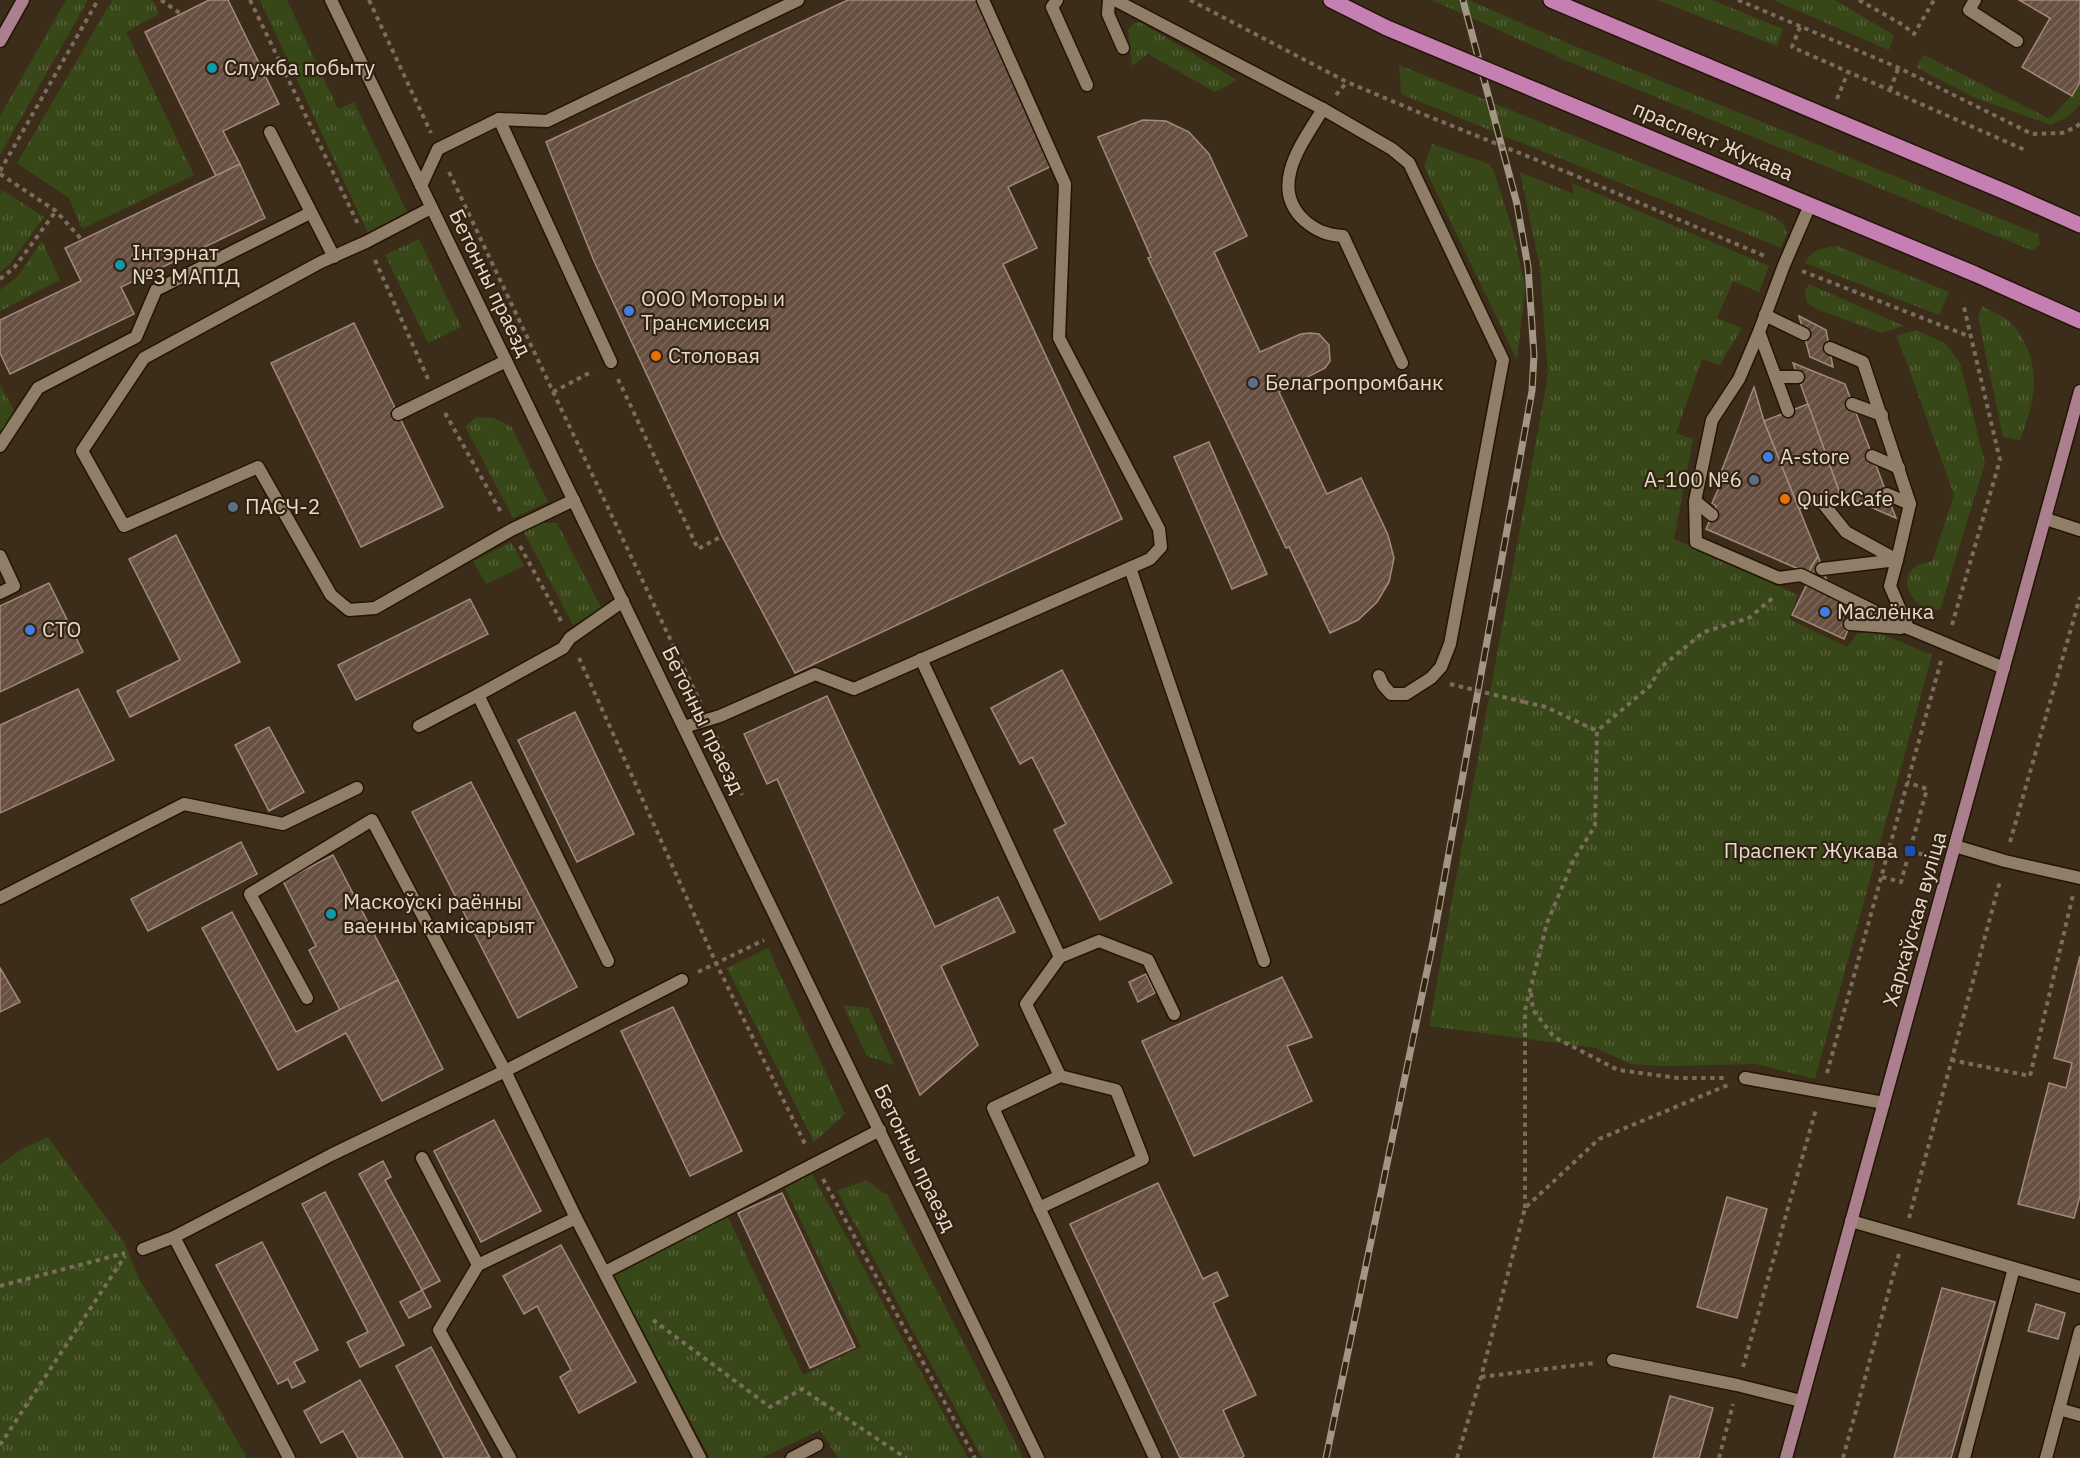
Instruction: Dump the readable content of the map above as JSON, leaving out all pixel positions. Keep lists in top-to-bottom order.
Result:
{
  "streets": {
    "main road": ["праспект Жукава", "Харкаўская вуліца"],
    "street": ["Бетонны праезд"]
  },
  "places": {
    "other": [
      "Служба побыту",
      "Інтэрнат №3 МАПІД",
      "ООО Моторы и Трансмиссия",
      "Столовая",
      "Белагропромбанк",
      "А-store",
      "А-100 №6",
      "QuickCafe",
      "ПАСЧ-2",
      "Маслёнка",
      "СТО",
      "Маскоўскі раённы ваенны камісарыят"
    ],
    "transit": ["Праспект Жукава"]
  }
}
